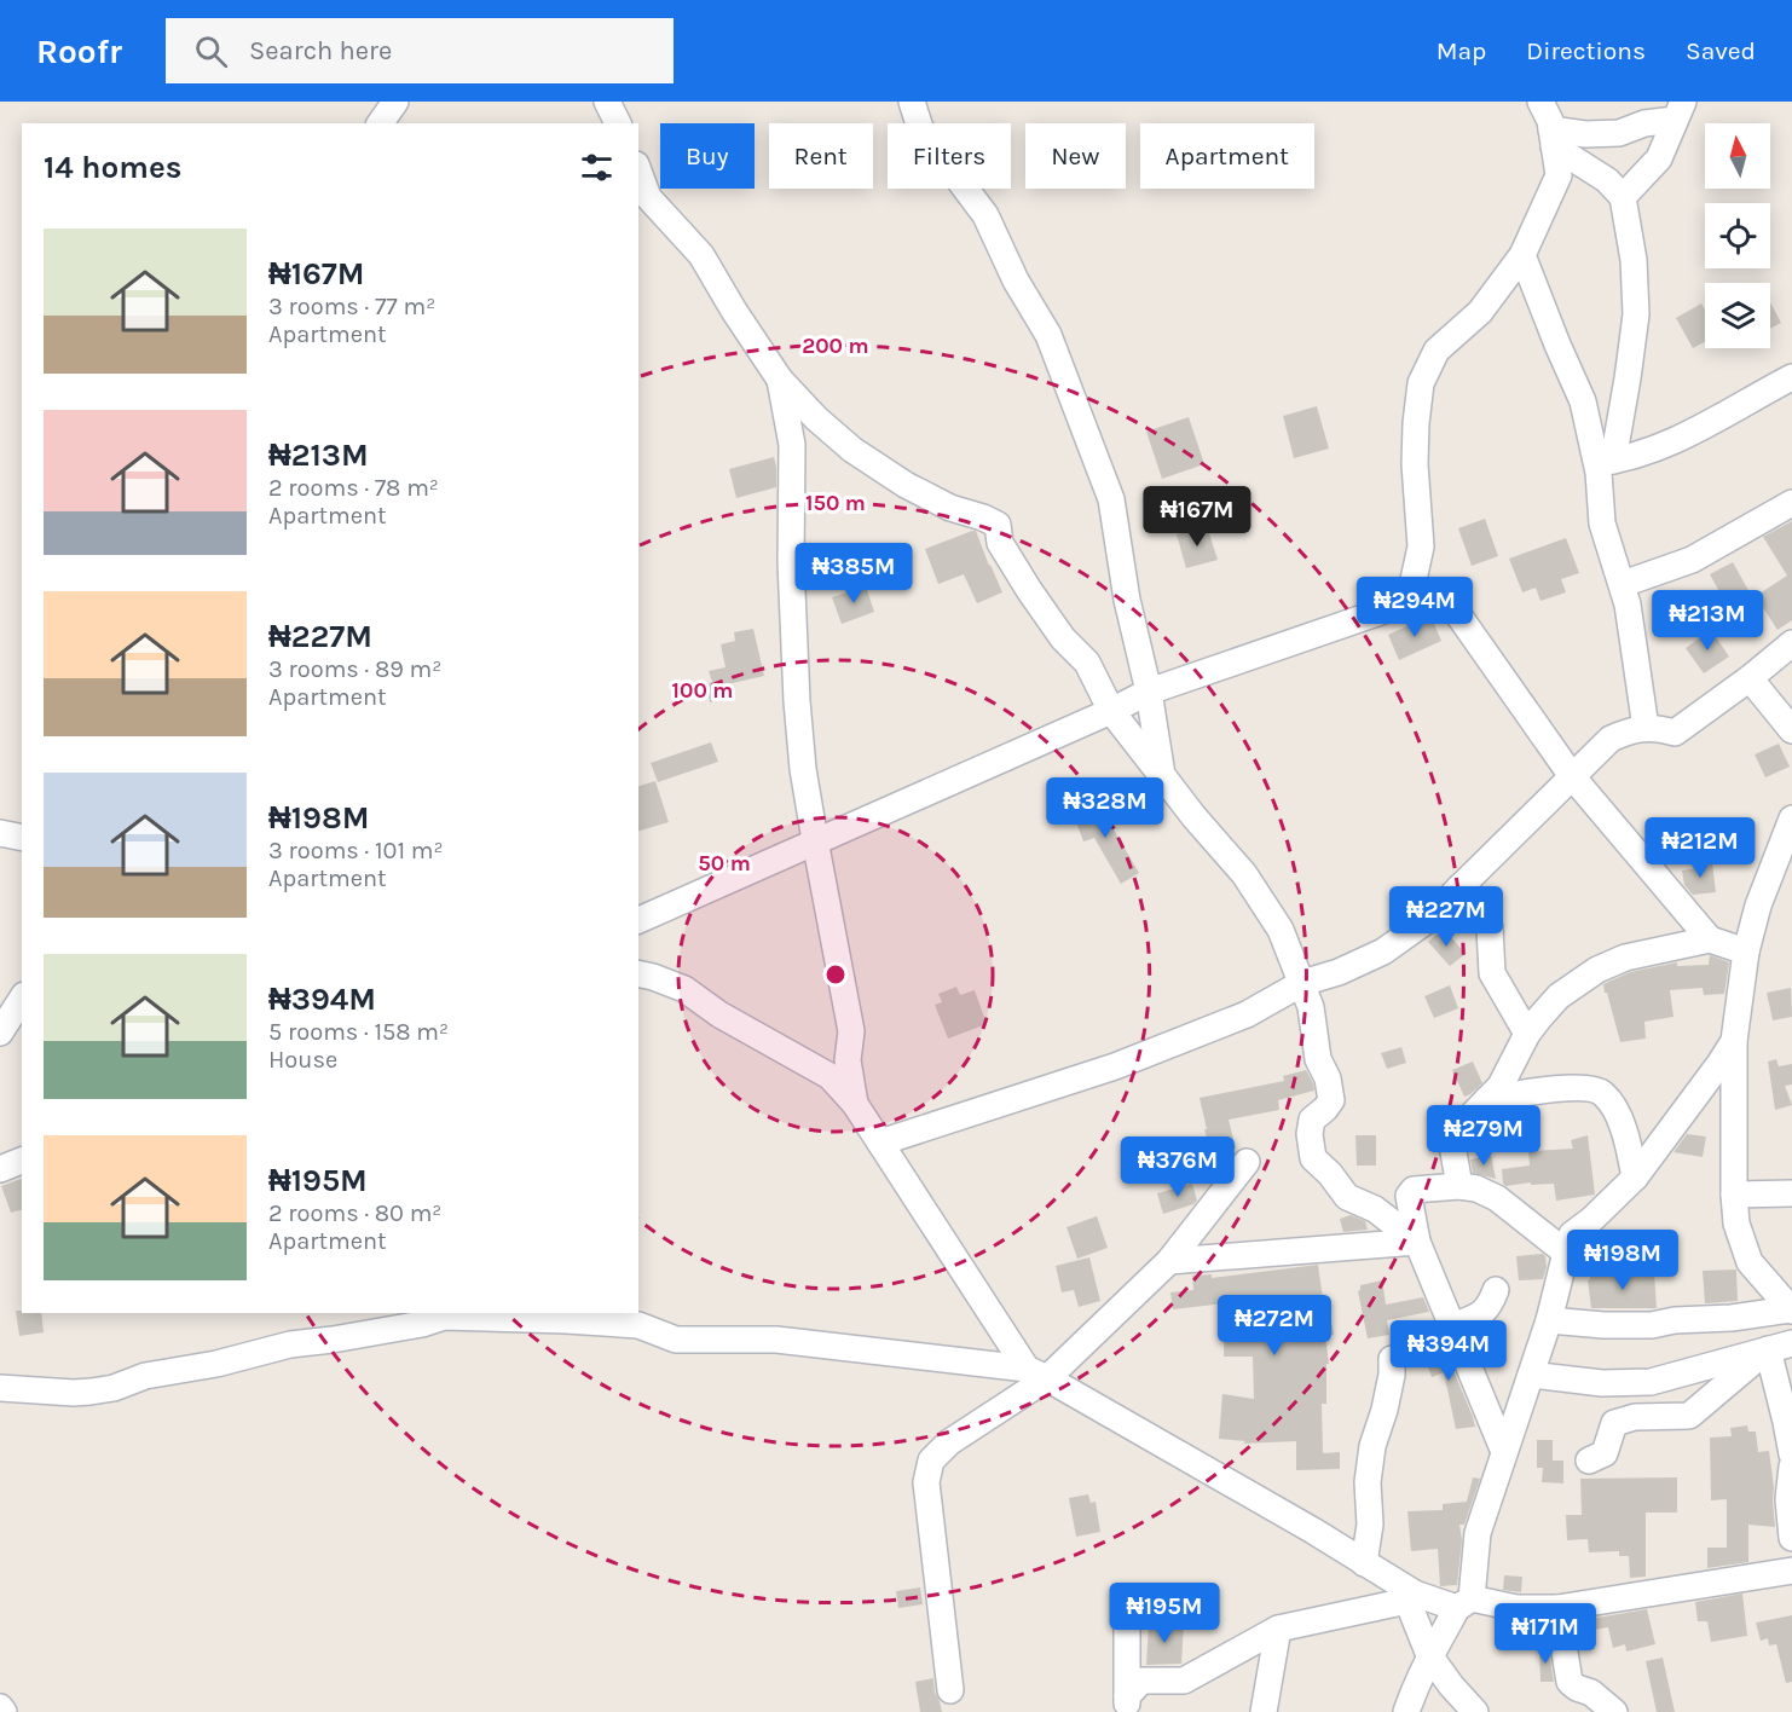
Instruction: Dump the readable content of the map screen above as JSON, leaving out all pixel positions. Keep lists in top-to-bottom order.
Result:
{
  "north": "top",
  "page": {
    "header": "Roofr",
    "search": "Search here",
    "nav": ["Map", "Directions", "Saved"],
    "chip": [
      "Buy",
      "Rent",
      "Filters",
      "New",
      "Apartment"
    ],
    "heading": "14 homes",
    "list": [
      {
        "name": "₦167M",
        "note": "3 rooms · 77 m² · Apartment"
      },
      {
        "name": "₦213M",
        "note": "2 rooms · 78 m² · Apartment"
      },
      {
        "name": "₦227M",
        "note": "3 rooms · 89 m² · Apartment"
      },
      {
        "name": "₦198M",
        "note": "3 rooms · 101 m² · Apartment"
      },
      {
        "name": "₦394M",
        "note": "5 rooms · 158 m² · House"
      },
      {
        "name": "₦195M",
        "note": "2 rooms · 80 m² · Apartment"
      }
    ],
    "price": [
      "₦167M",
      "₦385M",
      "₦294M",
      "₦213M",
      "₦328M",
      "₦212M",
      "₦227M",
      "₦279M",
      "₦376M",
      "₦198M",
      "₦272M",
      "₦394M",
      "₦195M",
      "₦171M"
    ]
  },
  "rings": [
    "200 m",
    "150 m",
    "100 m",
    "50 m"
  ]
}
